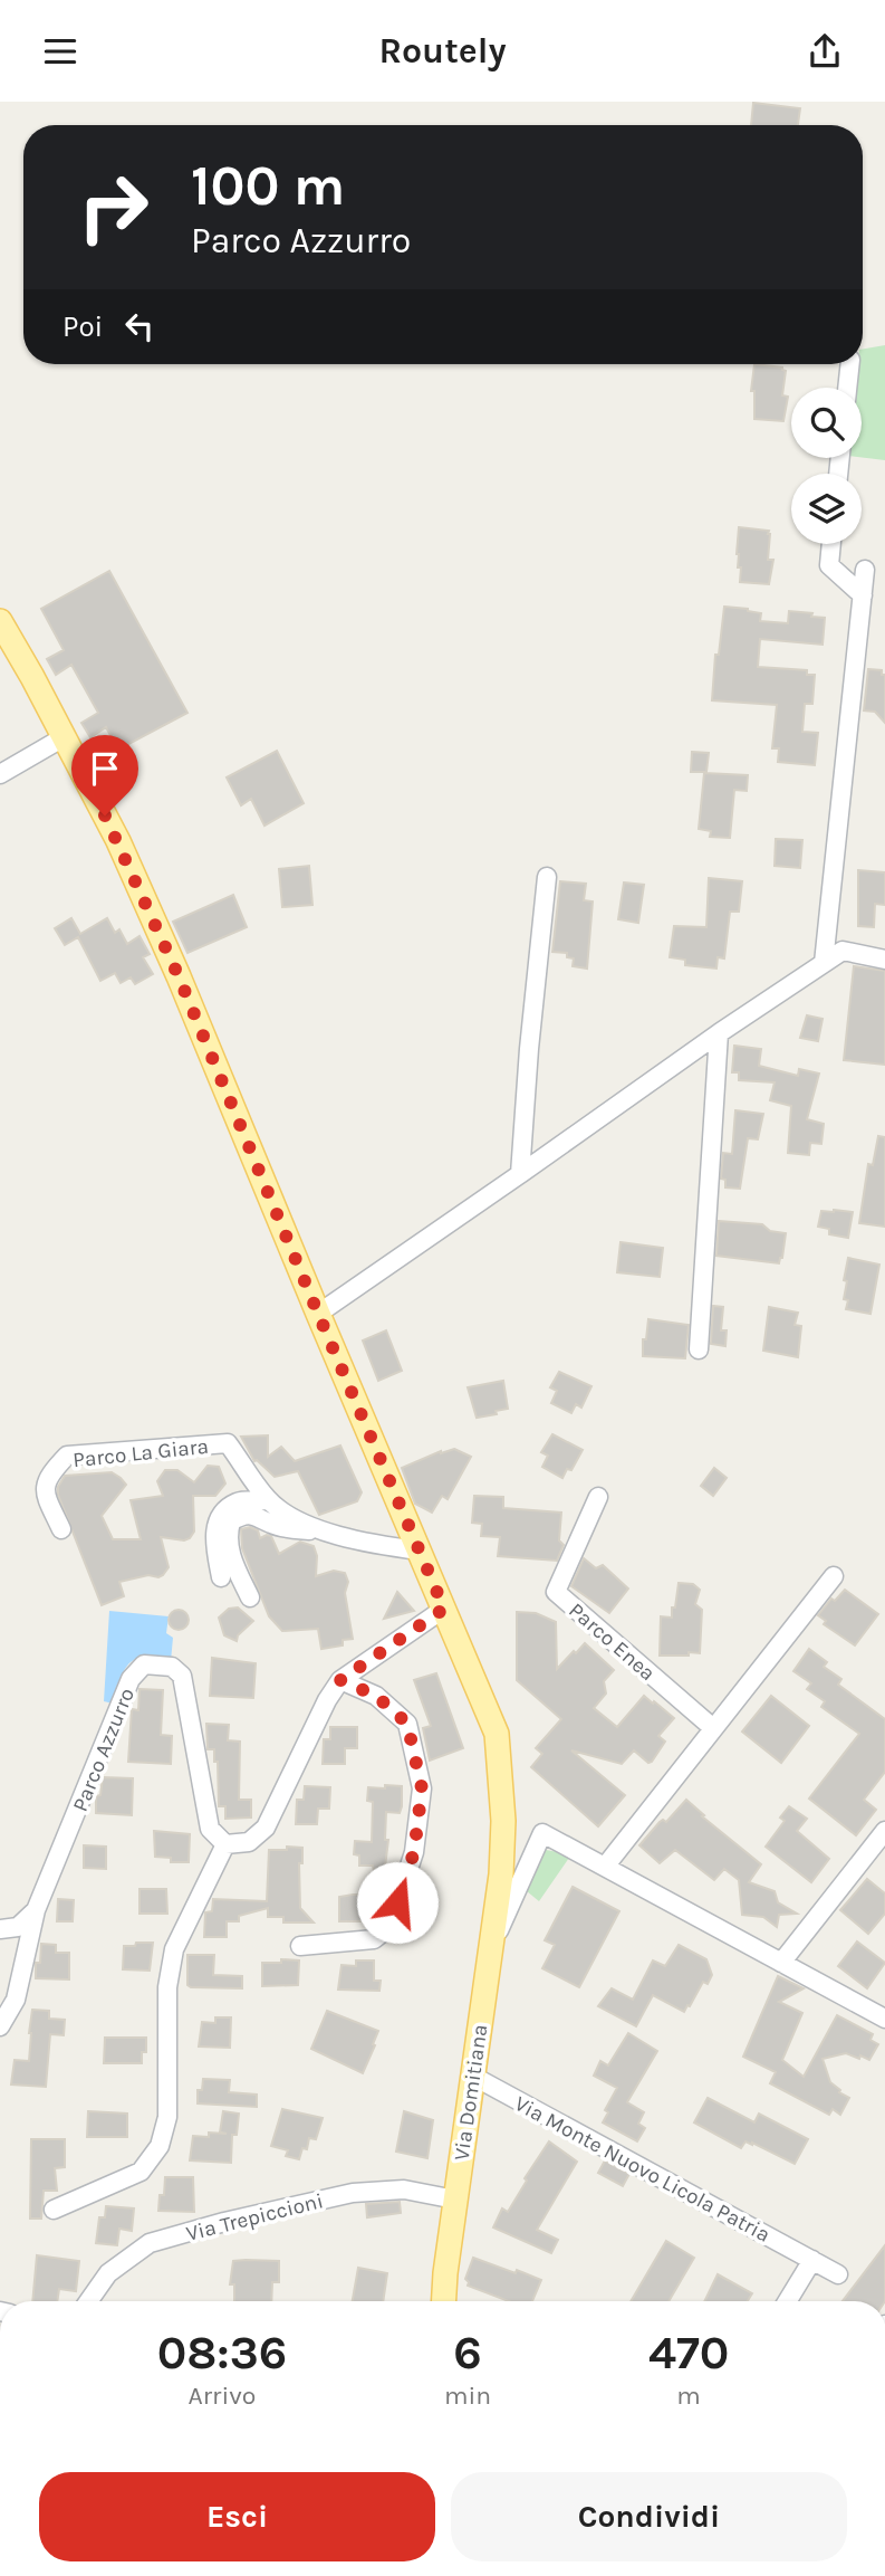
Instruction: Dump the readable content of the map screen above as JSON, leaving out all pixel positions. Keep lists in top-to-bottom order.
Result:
{
  "streets": {
    "main road": ["Via Domitiana"],
    "street": [
      "Parco La Giara",
      "Parco Enea",
      "Parco Azzurro",
      "Via Monte Nuovo Licola Patria",
      "Via Trepiccioni"
    ]
  },
  "crossings": [
    ["Parco La Giara", "Via Domitiana"],
    ["Via Domitiana", "Via Monte Nuovo Licola Patria"],
    ["Via Domitiana", "Via Trepiccioni"]
  ],
  "page": {
    "header": "Routely",
    "turn": ["100 m", "Parco Azzurro"],
    "then": "Poi",
    "eta": [
      "08:36",
      "Arrivo",
      "6",
      "min",
      "470",
      "m"
    ],
    "buttons": ["Esci", "Condividi"]
  }
}
